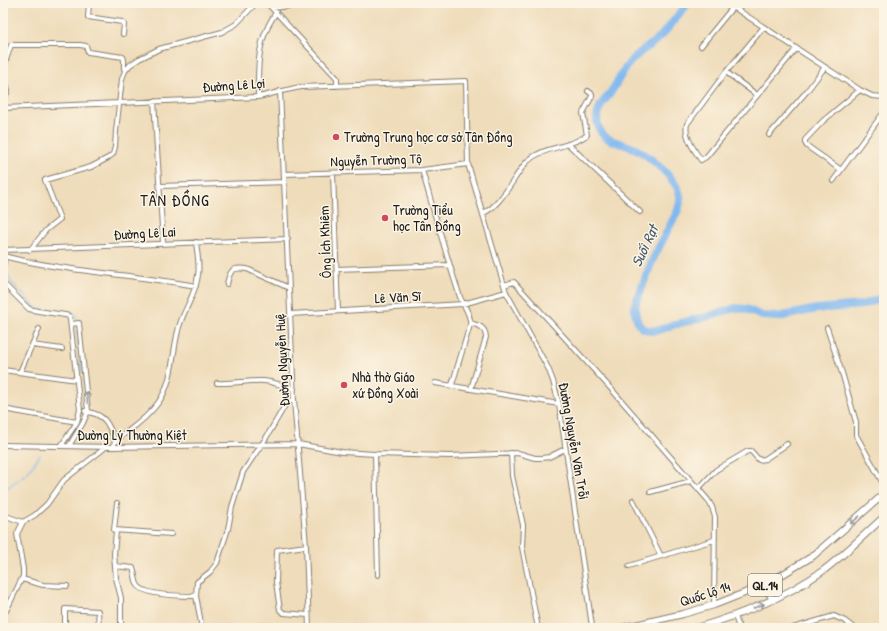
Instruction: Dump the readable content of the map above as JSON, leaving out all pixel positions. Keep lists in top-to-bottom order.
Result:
{
  "streets": {
    "highway": ["QL.14", "Quốc lộ 14"],
    "street": [
      "Đường Lê Lợi",
      "Nguyễn Trường Tộ",
      "Đường Lê Lai",
      "Ông Ích Khiêm",
      "Lê Văn Sĩ",
      "Đường Nguyễn Huệ",
      "Đường Lý Thường Kiệt",
      "Đường Nguyễn Văn Trỗi"
    ]
  },
  "crossings": [
    ["Đường Lê Lợi", "Đường Nguyễn Huệ"],
    ["Đường Lê Lợi", "Đường Nguyễn Văn Trỗi"],
    ["Nguyễn Trường Tộ", "Ông Ích Khiêm"],
    ["Nguyễn Trường Tộ", "Đường Nguyễn Huệ"],
    ["Nguyễn Trường Tộ", "Đường Nguyễn Văn Trỗi"],
    ["Đường Lê Lai", "Đường Nguyễn Huệ"],
    ["Ông Ích Khiêm", "Lê Văn Sĩ"],
    ["Lê Văn Sĩ", "Đường Nguyễn Huệ"],
    ["Lê Văn Sĩ", "Đường Nguyễn Văn Trỗi"],
    ["Đường Nguyễn Huệ", "Đường Lý Thường Kiệt"],
    ["Đường Lý Thường Kiệt", "Đường Nguyễn Văn Trỗi"]
  ],
  "districts": ["TÂN ĐỒNG"],
  "water": ["Suối Rạt"],
  "places": ["Trường Trung học cơ sở Tân Đồng", "Trường Tiểu học Tân Đồng", "Nhà thờ Giáo xứ Đồng Xoài"]
}
